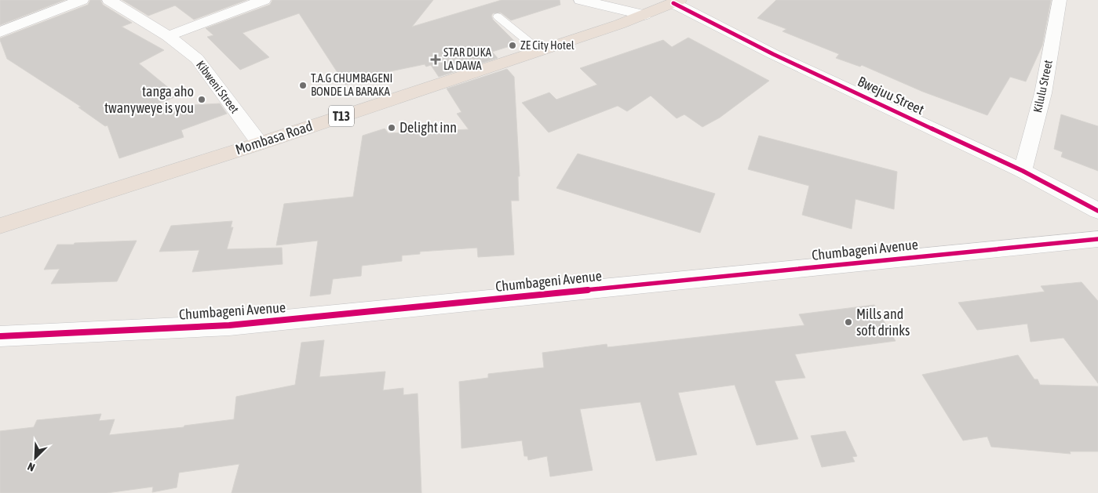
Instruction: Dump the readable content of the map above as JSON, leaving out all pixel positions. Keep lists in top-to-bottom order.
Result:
{
  "streets": {
    "highway": ["T13", "Mombasa Road"],
    "street": [
      "Kilulu Street",
      "Kibweni Street",
      "Bwejuu Street",
      "Chumbageni Avenue"
    ]
  },
  "crossings": [
    ["Kilulu Street", "Bwejuu Street"],
    ["Kibweni Street", "Mombasa Road"],
    ["Bwejuu Street", "Mombasa Road"]
  ],
  "places": {
    "other": [
      "ZE City Hotel",
      "T.A.G CHUMBAGENI BONDE LA BARAKA",
      "tanga aho twanyweye is you",
      "Delight inn",
      "Mills and soft drinks"
    ],
    "health": ["STAR DUKA LA DAWA"]
  },
  "north": "bottom left"
}
